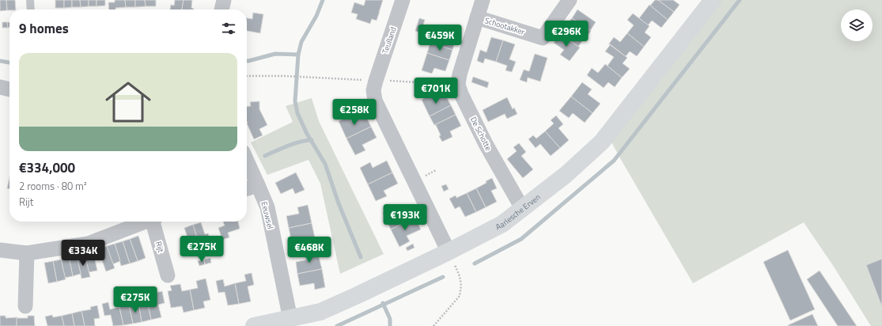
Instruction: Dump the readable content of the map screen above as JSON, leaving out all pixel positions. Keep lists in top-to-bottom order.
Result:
{
  "streets": {
    "street": [
      "Schootakker",
      "Teulland",
      "De Schotte",
      "Aarlesche Erven",
      "Eeuwsel",
      "Rijt"
    ]
  },
  "crossings": [
    ["Teulland", "Aarlesche Erven"],
    ["De Schotte", "Aarlesche Erven"],
    ["Aarlesche Erven", "Eeuwsel"]
  ],
  "page": {
    "heading": "9 homes",
    "price": [
      "€296K",
      "€459K",
      "€701K",
      "€258K",
      "€193K",
      "€275K",
      "€468K",
      "€334K",
      "€275K"
    ],
    "list": [
      {
        "name": "€334,000",
        "note": "2 rooms · 80 m² · Rijt"
      }
    ]
  }
}
